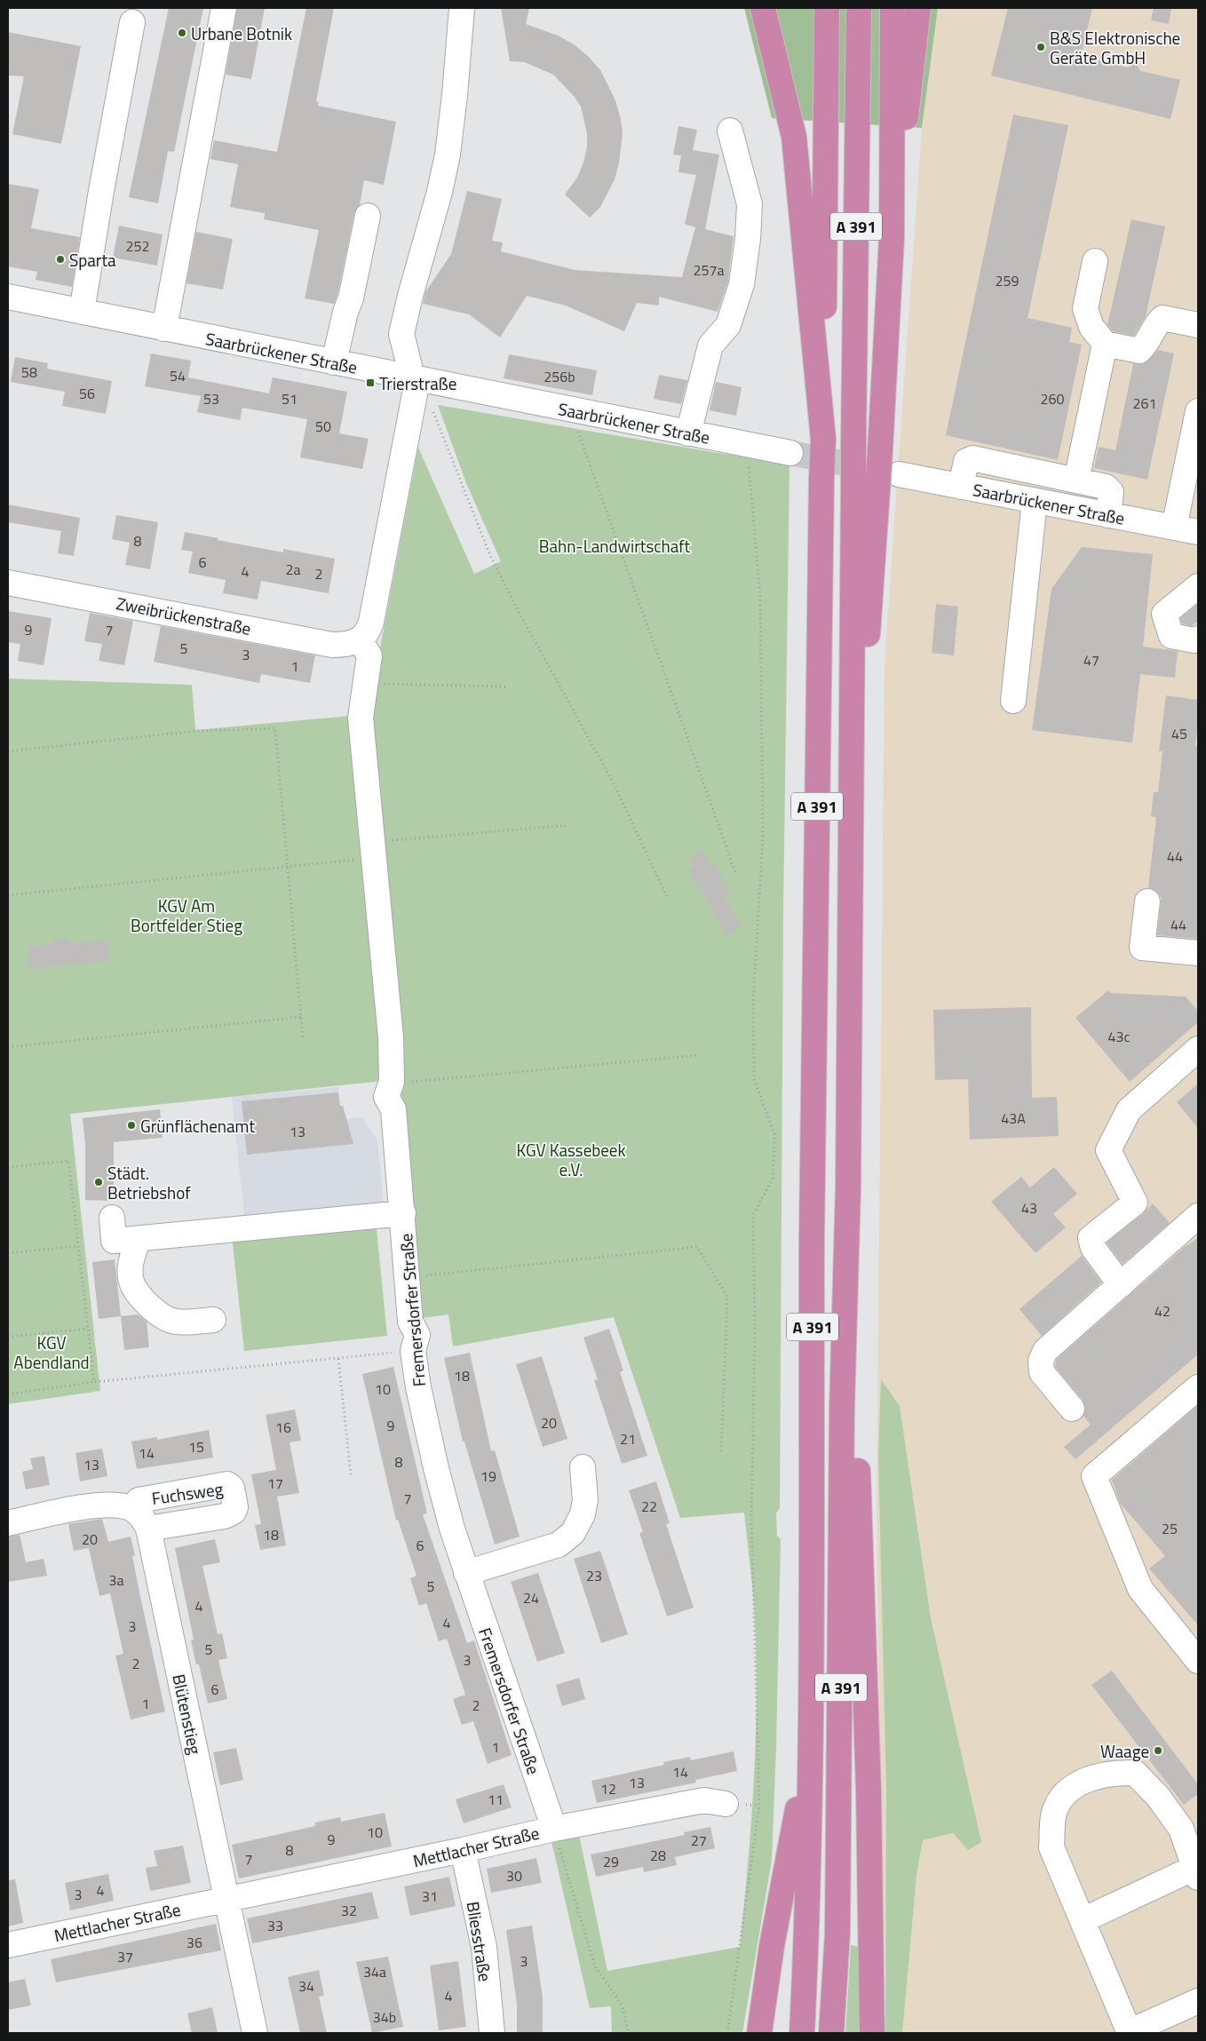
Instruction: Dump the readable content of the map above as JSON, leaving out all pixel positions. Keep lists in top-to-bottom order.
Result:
{
  "streets": {
    "highway": ["A 391"],
    "street": [
      "Saarbrückener Straße",
      "Zweibrückenstraße",
      "Fremersdorfer Straße",
      "Fuchsweg",
      "Blütenstieg",
      "Mettlacher Straße",
      "Bliesstraße"
    ]
  },
  "crossings": [
    ["Fremersdorfer Straße", "Mettlacher Straße"],
    ["Fuchsweg", "Blütenstieg"],
    ["Blütenstieg", "Mettlacher Straße"],
    ["Mettlacher Straße", "Bliesstraße"]
  ],
  "parks": [
    "Bahn-Landwirtschaft",
    "KGV Am Bortfelder Stieg",
    "KGV Kassebeek e.V.",
    "KGV Abendland"
  ],
  "places": {
    "other": [
      "Urbane Botnik",
      "B&S Elektronische Geräte GmbH",
      "Sparta",
      "Grünflächenamt",
      "Städt. Betriebshof",
      "Waage"
    ],
    "transit": ["Trierstraße"]
  },
  "house_numbers": [
    "252",
    "257a",
    "259",
    "58",
    "54",
    "256b",
    "56",
    "53",
    "51",
    "260",
    "261",
    "50",
    "8",
    "6",
    "2a",
    "4",
    "2",
    "9",
    "7",
    "5",
    "3",
    "47",
    "1",
    "45",
    "44",
    "44",
    "43c",
    "43A",
    "13",
    "43",
    "42",
    "18",
    "10",
    "20",
    "9",
    "16",
    "21",
    "15",
    "14",
    "8",
    "13",
    "19",
    "17",
    "7",
    "22",
    "25",
    "18",
    "20",
    "6",
    "23",
    "3a",
    "5",
    "24",
    "4",
    "4",
    "3",
    "5",
    "3",
    "2",
    "6",
    "1",
    "2",
    "1",
    "14",
    "13",
    "12",
    "11",
    "10",
    "9",
    "27",
    "8",
    "28",
    "7",
    "29",
    "30",
    "4",
    "3",
    "31",
    "32",
    "33",
    "36",
    "37",
    "3",
    "34a",
    "34",
    "4",
    "34b"
  ]
}
